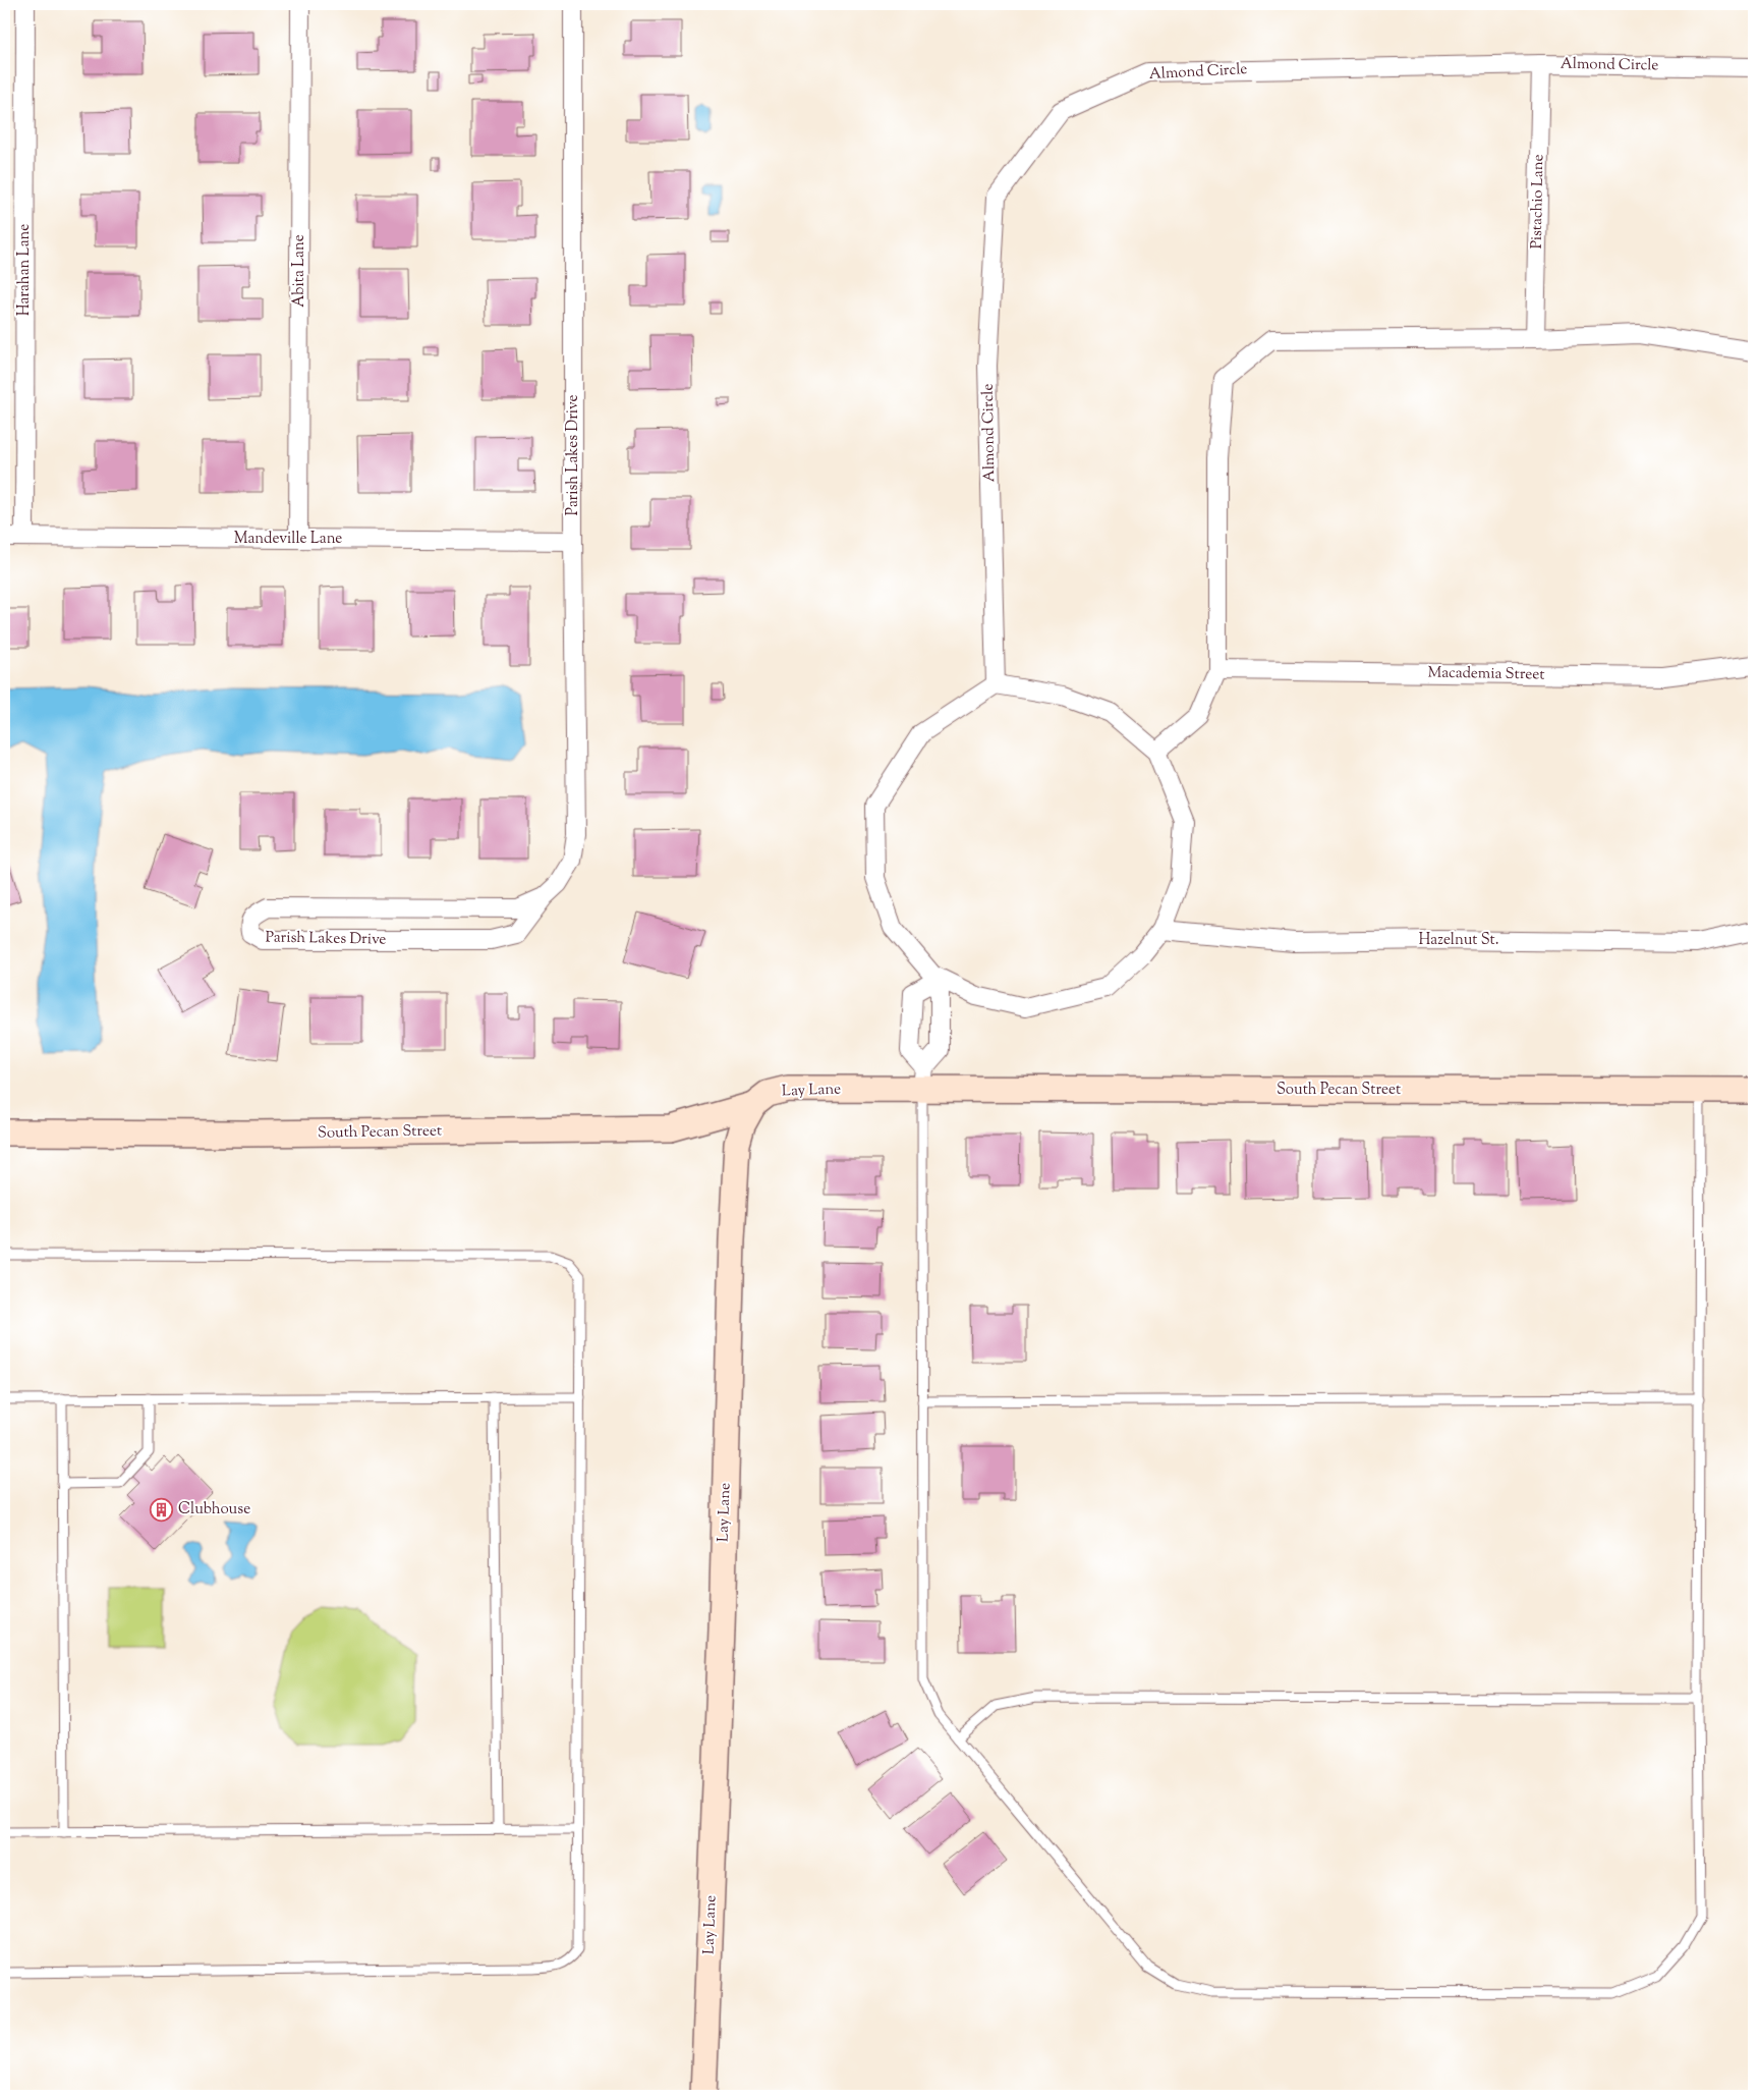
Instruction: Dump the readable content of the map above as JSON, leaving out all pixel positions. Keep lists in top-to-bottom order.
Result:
{
  "streets": {
    "street": [
      "Almond Circle",
      "Pistachio Lane",
      "Harahan Lane",
      "Abita Lane",
      "Parish Lakes Drive",
      "Mandeville Lane",
      "Macademia Street",
      "Hazelnut St.",
      "South Pecan Street",
      "Lay Lane"
    ]
  },
  "crossings": [
    ["Almond Circle", "Pistachio Lane"],
    ["Harahan Lane", "Mandeville Lane"],
    ["Abita Lane", "Mandeville Lane"],
    ["Parish Lakes Drive", "Mandeville Lane"],
    ["South Pecan Street", "Lay Lane"]
  ],
  "places": {
    "building": ["Clubhouse"]
  }
}
